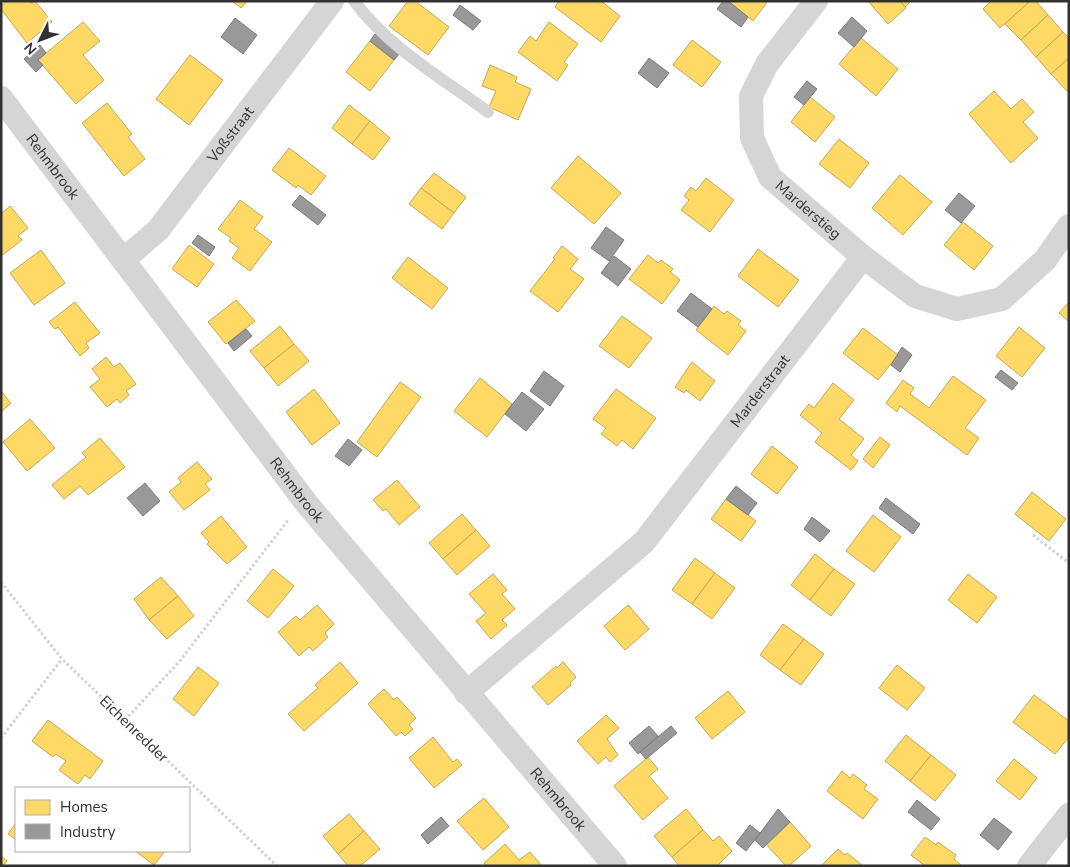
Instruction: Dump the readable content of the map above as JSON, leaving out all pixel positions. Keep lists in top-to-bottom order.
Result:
{
  "streets": {
    "street": [
      "Voßstraat",
      "Rehmbrook",
      "Marderstieg",
      "Marderstraat"
    ],
    "path": ["Eichenredder"]
  },
  "crossings": [
    ["Voßstraat", "Rehmbrook"],
    ["Rehmbrook", "Marderstraat"],
    ["Marderstieg", "Marderstraat"]
  ],
  "legend": ["Homes", "Industry"],
  "north": "bottom left"
}
